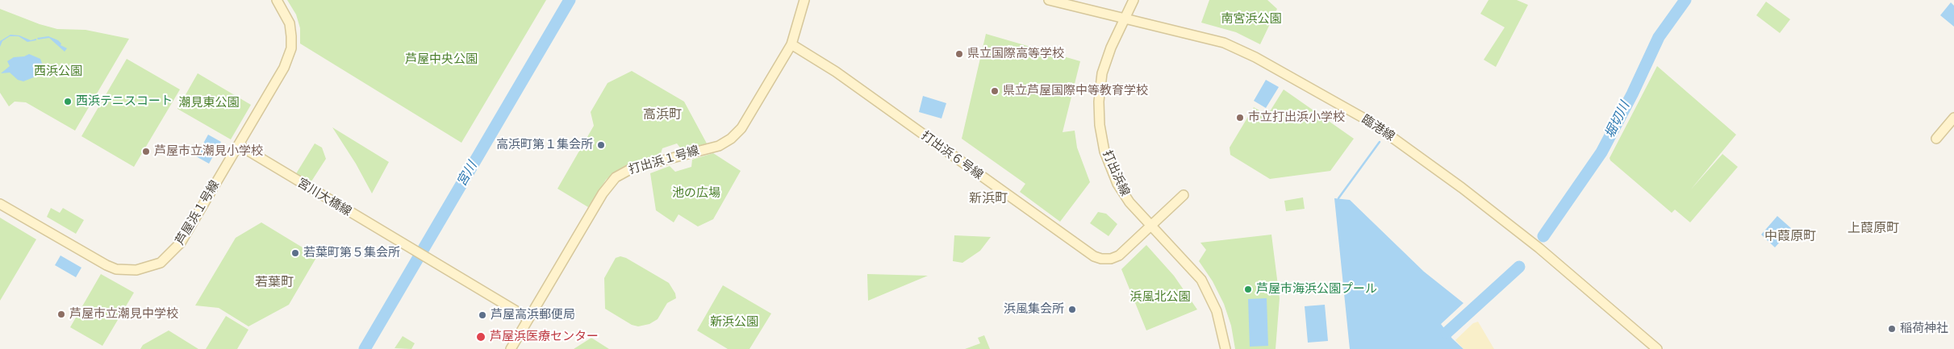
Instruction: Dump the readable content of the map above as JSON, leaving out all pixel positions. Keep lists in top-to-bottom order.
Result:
{
  "streets": {
    "street": [
      "臨港線",
      "打出浜６号線",
      "打出浜１号線",
      "打出浜線",
      "宮川大橋線",
      "芦屋浜１号線"
    ]
  },
  "crossings": [
    ["臨港線", "打出浜線"],
    ["打出浜６号線", "打出浜１号線"],
    ["打出浜６号線", "打出浜線"],
    ["打出浜１号線", "宮川大橋線"],
    ["宮川大橋線", "芦屋浜１号線"]
  ],
  "districts": [
    "高浜町",
    "新浜町",
    "上葭原町",
    "中葭原町",
    "若葉町"
  ],
  "water": ["堀切川", "宮川"],
  "parks": [
    "南宮浜公園",
    "芦屋中央公園",
    "西浜公園",
    "潮見東公園",
    "池の広場",
    "浜風北公園",
    "新浜公園"
  ],
  "places": [
    "県立国際高等学校",
    "県立芦屋国際中等教育学校",
    "西浜テニスコート",
    "市立打出浜小学校",
    "高浜町第１集会所",
    "芦屋市立潮見小学校",
    "若葉町第５集会所",
    "芦屋市海浜公園プール",
    "浜風集会所",
    "芦屋市立潮見中学校",
    "芦屋高浜郵便局",
    "稲荷神社",
    "芦屋浜医療センター"
  ]
}
